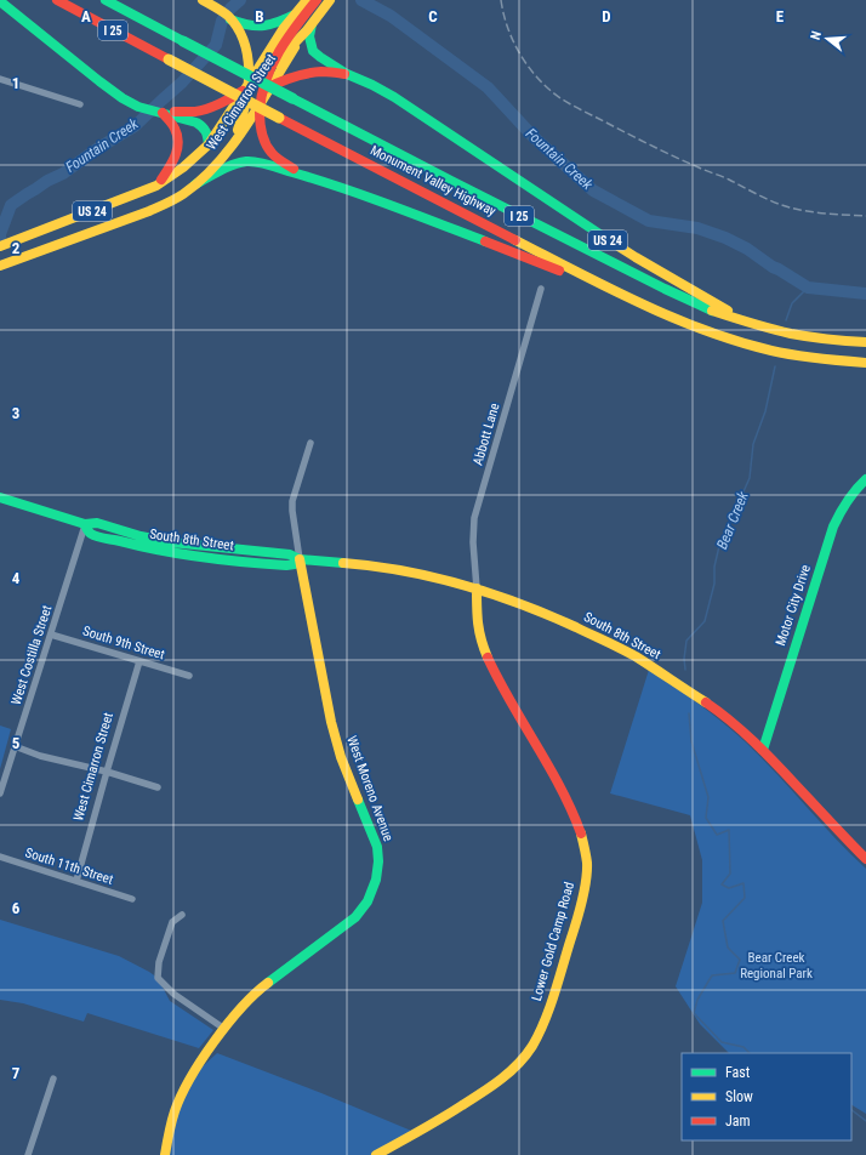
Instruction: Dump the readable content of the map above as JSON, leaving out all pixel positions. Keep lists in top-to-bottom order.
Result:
{
  "streets": {
    "main road": [
      "I 25",
      "West Cimarron Street",
      "Monument Valley Highway",
      "US 24",
      "South 8th Street",
      "Motor City Drive",
      "West Moreno Avenue",
      "Lower Gold Camp Road"
    ],
    "street": [
      "Abbott Lane",
      "South 9th Street",
      "West Costilla Street",
      "South 11th Street"
    ]
  },
  "crossings": [
    ["West Cimarron Street", "US 24"],
    ["West Cimarron Street", "South 9th Street"],
    ["West Cimarron Street", "South 11th Street"],
    ["Monument Valley Highway", "US 24"],
    ["Abbott Lane", "South 8th Street"],
    ["Abbott Lane", "Lower Gold Camp Road"],
    ["South 8th Street", "Motor City Drive"],
    ["South 8th Street", "West Costilla Street"],
    ["South 8th Street", "West Moreno Avenue"],
    ["South 8th Street", "Lower Gold Camp Road"],
    ["South 9th Street", "West Costilla Street"]
  ],
  "water": ["Fountain Creek", "Bear Creek"],
  "parks": ["Bear Creek Regional Park"],
  "legend": ["Fast", "Slow", "Jam"],
  "north": "left",
  "grid": {
    "columns": [
      "A",
      "B",
      "C",
      "D",
      "E"
    ],
    "rows": [
      "1",
      "2",
      "3",
      "4",
      "5",
      "6",
      "7"
    ]
  }
}
